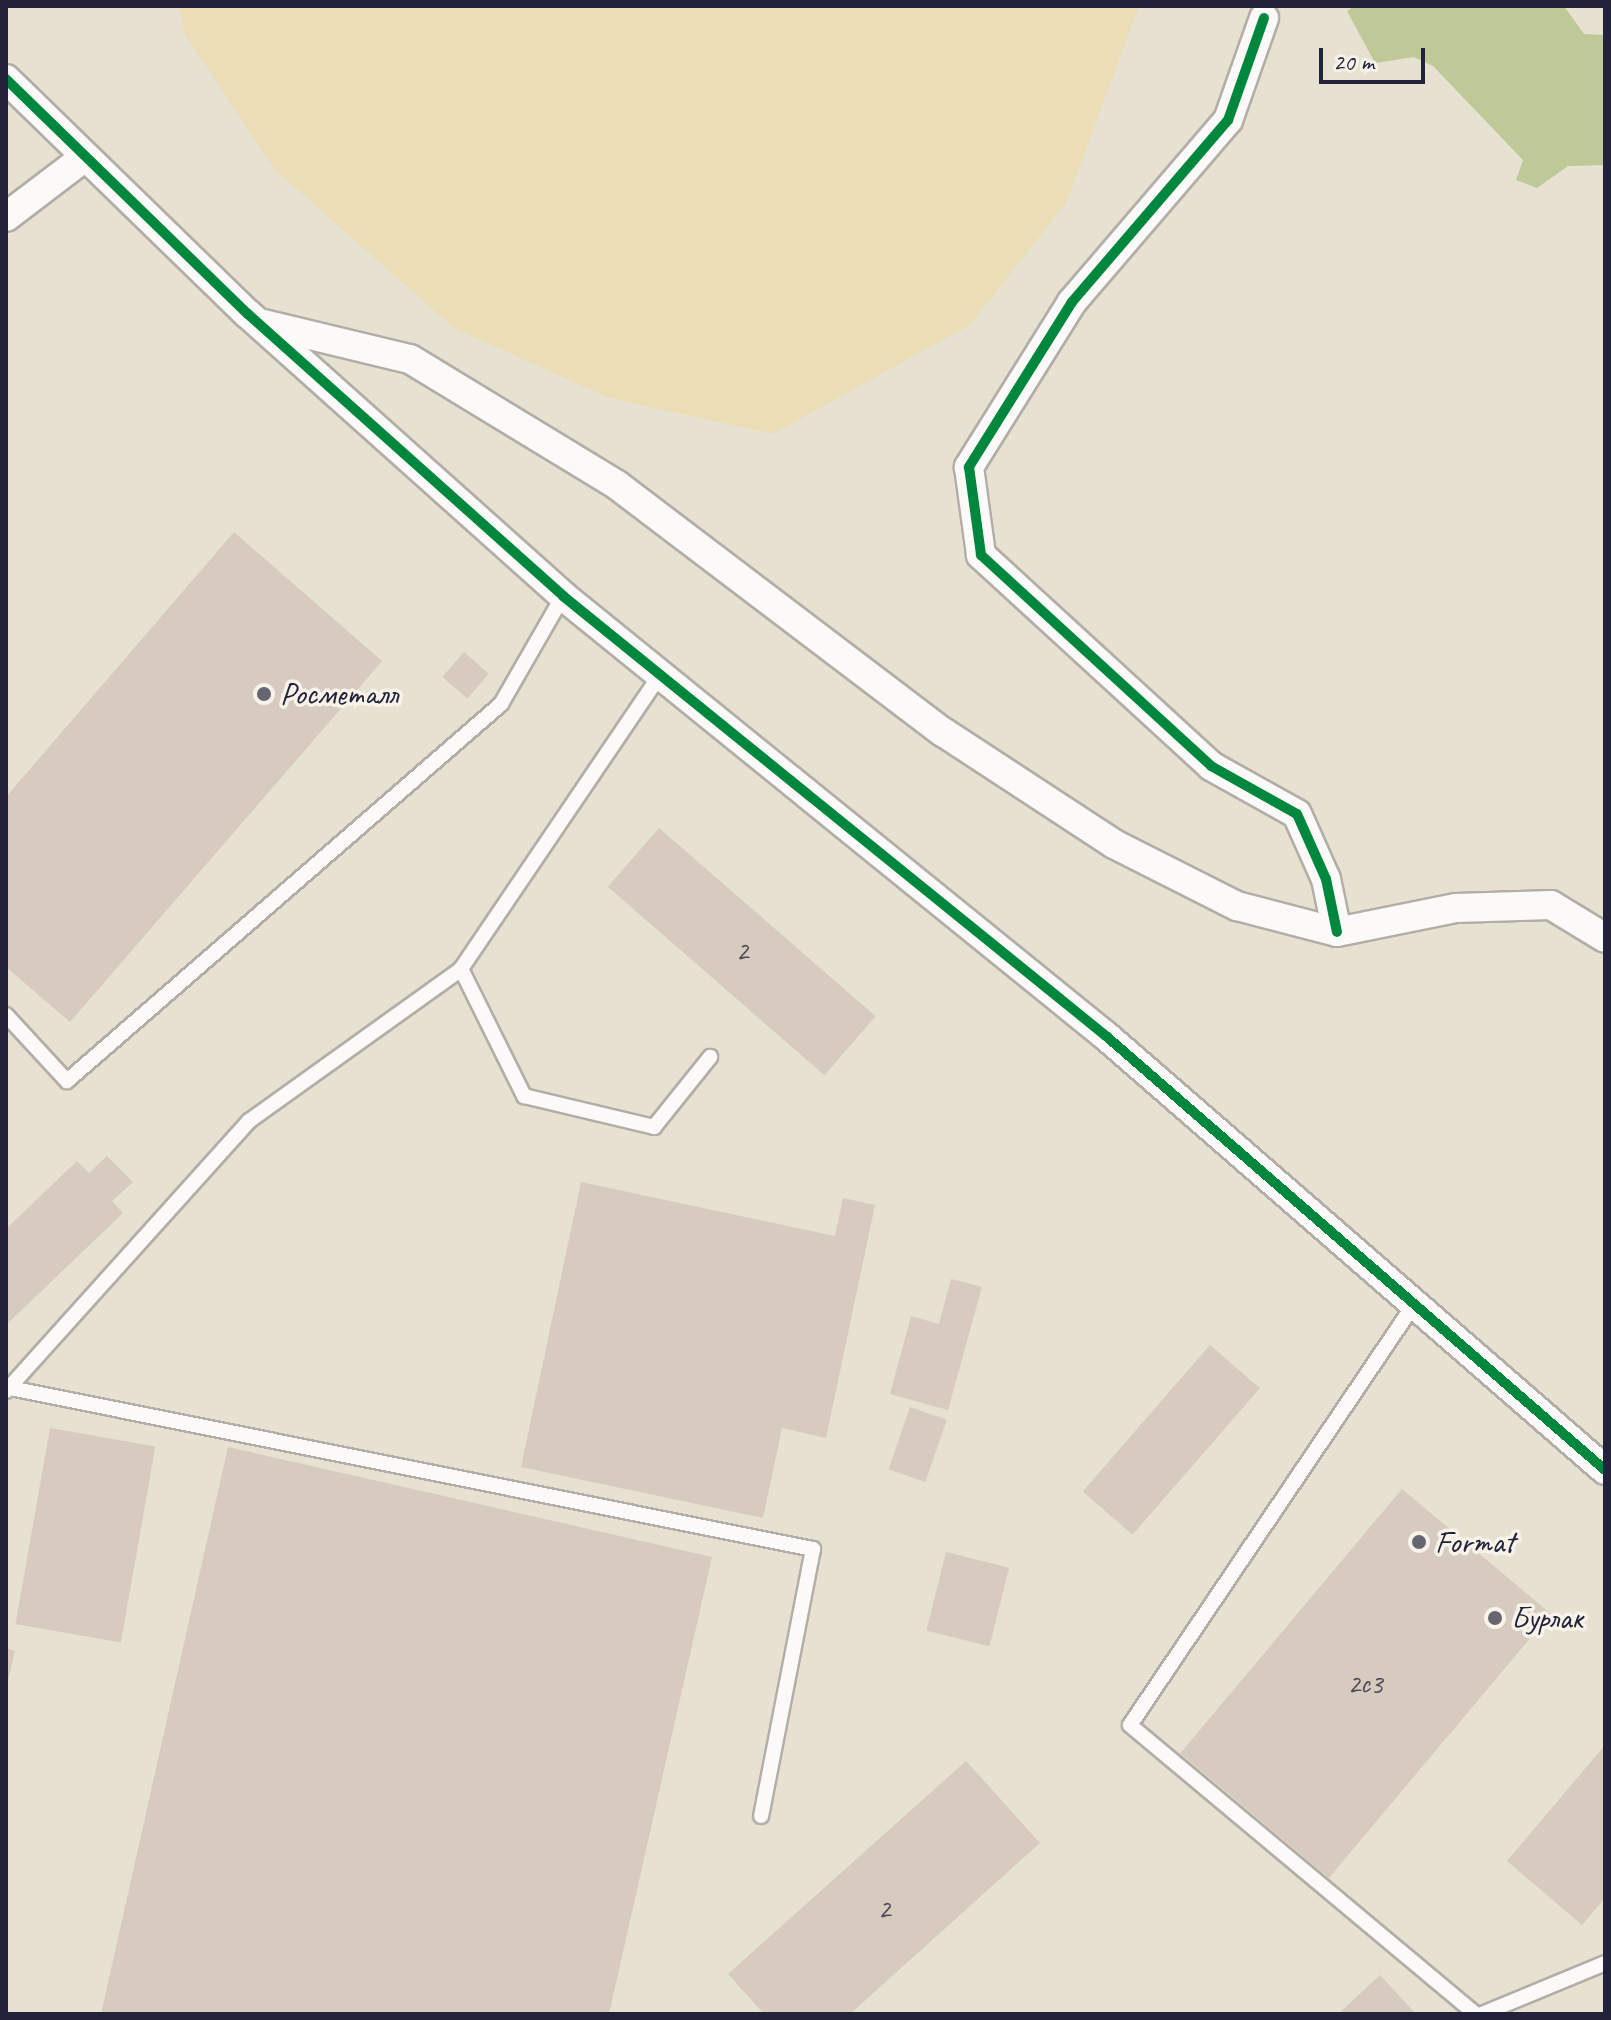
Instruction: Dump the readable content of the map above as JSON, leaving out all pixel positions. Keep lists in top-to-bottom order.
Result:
{
  "places": ["Росметалл", "Format", "Бурлак"],
  "house_numbers": ["2", "2с3", "2"],
  "scale_bar": "20 m"
}
